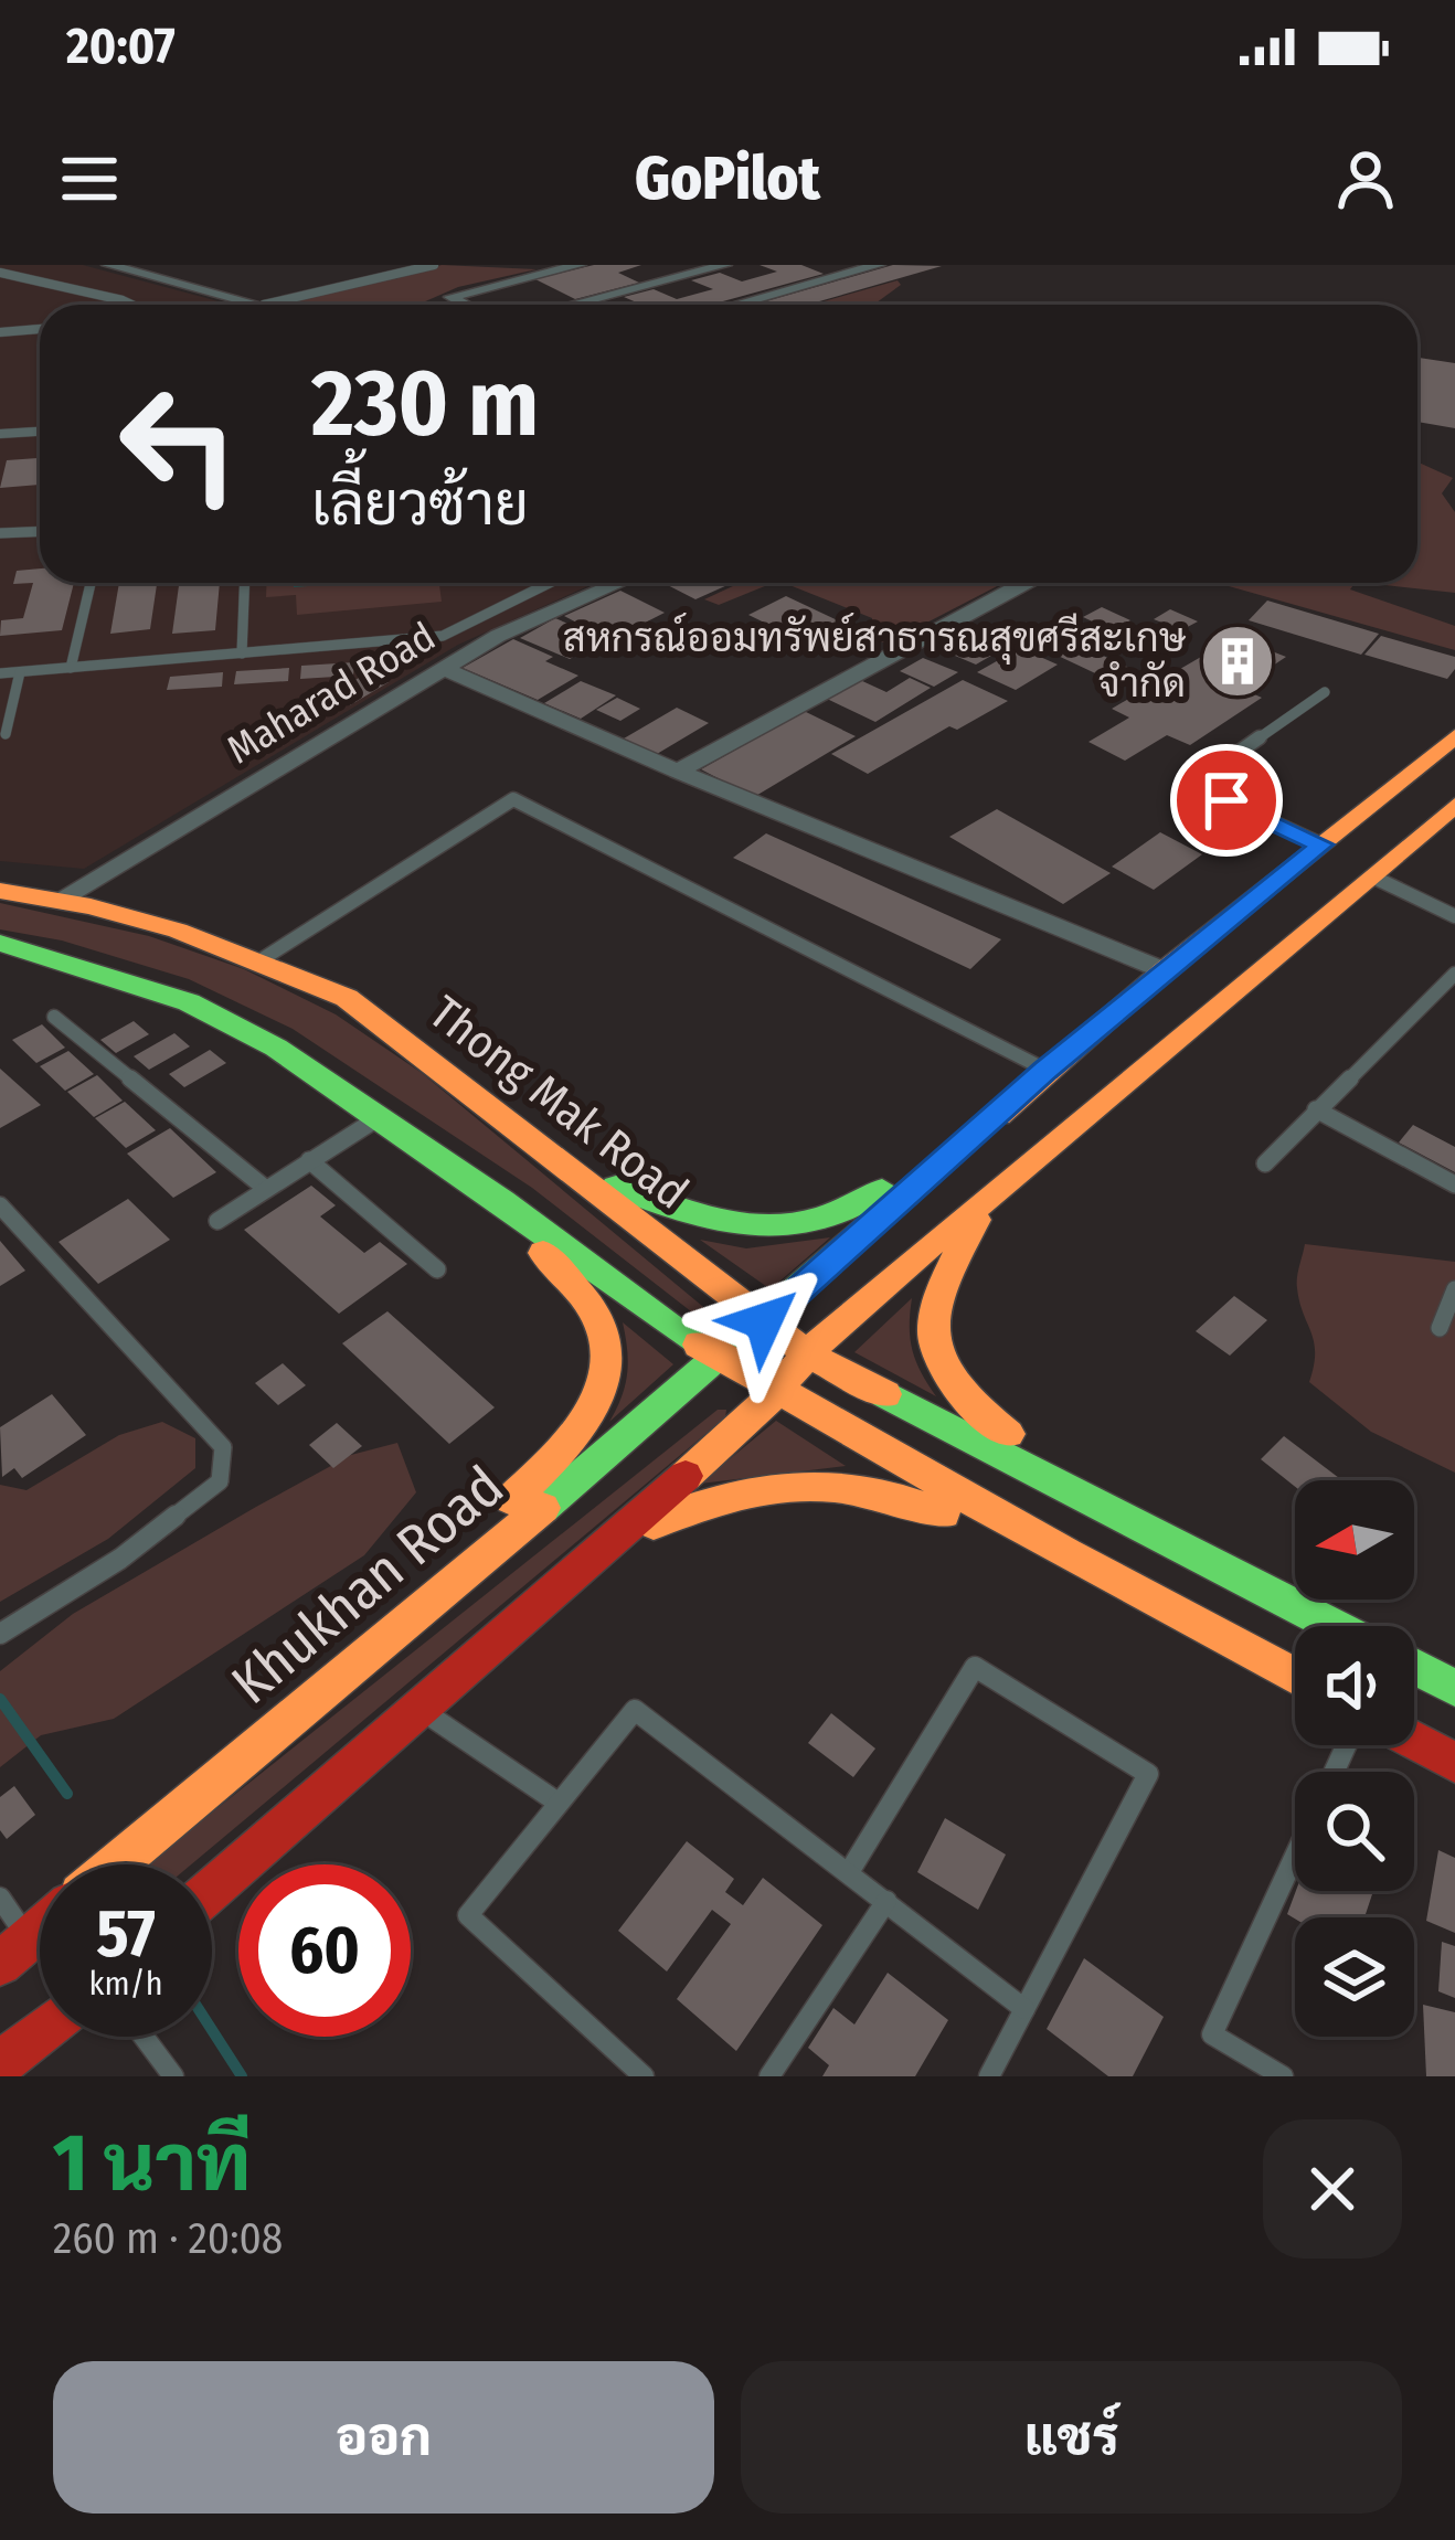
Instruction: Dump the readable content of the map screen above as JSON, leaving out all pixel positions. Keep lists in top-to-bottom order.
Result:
{
  "streets": {
    "main road": ["Thong Mak Road", "Khukhan Road"],
    "street": ["Maharad Road"]
  },
  "crossings": [
    ["Maharad Road", "Thong Mak Road"],
    ["Thong Mak Road", "Khukhan Road"]
  ],
  "places": {
    "building": ["สหกรณ์ออมทรัพย์สาธารณสุขศรีสะเกษ จำกัด"]
  },
  "north": "left",
  "page": {
    "status": "20:07",
    "header": "GoPilot",
    "turn": ["230 m", "เลี้ยวซ้าย"],
    "speed": "57 km/h",
    "limit": "60",
    "heading": ["1 นาที", "260 m · 20:08"],
    "buttons": ["ออก", "แชร์"]
  }
}
